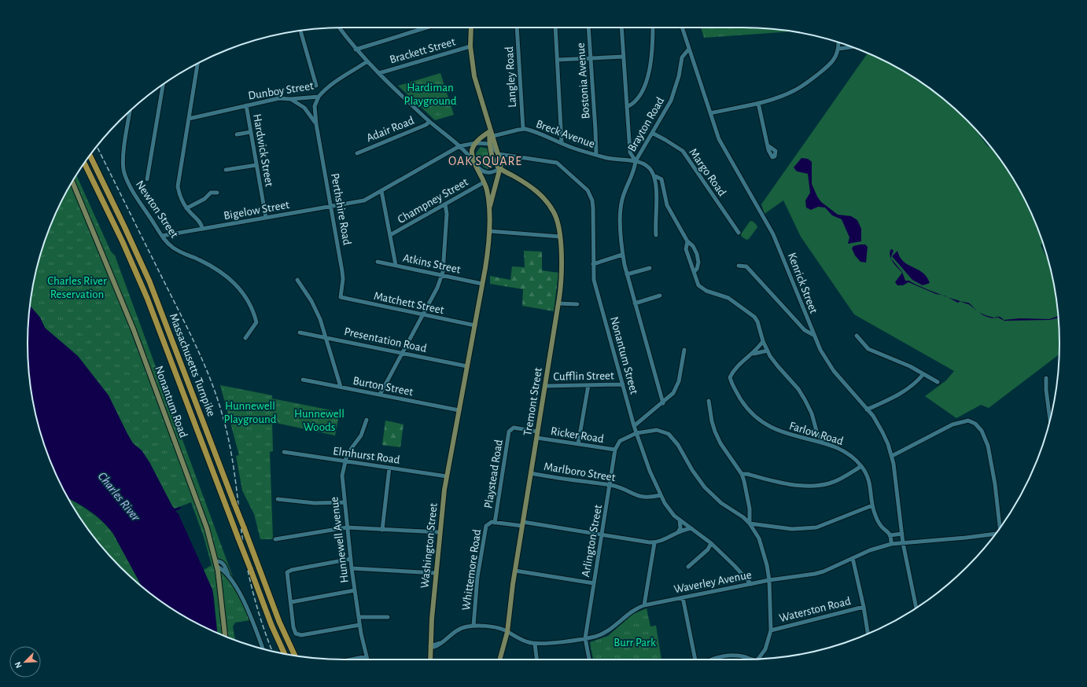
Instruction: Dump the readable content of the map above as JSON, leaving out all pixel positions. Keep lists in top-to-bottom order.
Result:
{
  "streets": {
    "highway": ["Massachusetts Turnpike"],
    "main road": ["Nonantum Road", "Tremont Street", "Washington Street"],
    "street": [
      "Brackett Street",
      "Langley Road",
      "Bostonia Avenue",
      "Dunboy Street",
      "Brayton Road",
      "Adair Road",
      "Breck Avenue",
      "Hardwick Street",
      "Margo Road",
      "Champney Street",
      "Newton Street",
      "Perthshire Road",
      "Bigelow Street",
      "Atkins Street",
      "Kenrick Street",
      "Matchett Street",
      "Presentation Road",
      "Nonantum Street",
      "Cufflin Street",
      "Burton Street",
      "Farlow Road",
      "Ricker Road",
      "Elmhurst Road",
      "Marlboro Street",
      "Playstead Road",
      "Hunnewell Avenue",
      "Arlington Street",
      "Whittemore Road",
      "Waverley Avenue",
      "Waterston Road"
    ]
  },
  "crossings": [
    ["Langley Road", "Breck Avenue"],
    ["Bostonia Avenue", "Breck Avenue"],
    ["Dunboy Street", "Hardwick Street"],
    ["Dunboy Street", "Perthshire Road"],
    ["Brayton Road", "Breck Avenue"],
    ["Brayton Road", "Margo Road"],
    ["Brayton Road", "Kenrick Street"],
    ["Hardwick Street", "Bigelow Street"],
    ["Newton Street", "Bigelow Street"],
    ["Perthshire Road", "Bigelow Street"],
    ["Perthshire Road", "Matchett Street"],
    ["Atkins Street", "Washington Street"],
    ["Kenrick Street", "Waverley Avenue"],
    ["Matchett Street", "Washington Street"],
    ["Presentation Road", "Washington Street"],
    ["Nonantum Street", "Cufflin Street"],
    ["Nonantum Street", "Marlboro Street"],
    ["Nonantum Street", "Waverley Avenue"],
    ["Cufflin Street", "Tremont Street"],
    ["Burton Street", "Washington Street"],
    ["Tremont Street", "Ricker Road"],
    ["Tremont Street", "Marlboro Street"],
    ["Tremont Street", "Playstead Road"],
    ["Tremont Street", "Waverley Avenue"],
    ["Ricker Road", "Arlington Street"],
    ["Elmhurst Road", "Hunnewell Avenue"],
    ["Elmhurst Road", "Washington Street"],
    ["Marlboro Street", "Arlington Street"],
    ["Playstead Road", "Arlington Street"],
    ["Playstead Road", "Whittemore Road"],
    ["Arlington Street", "Waverley Avenue"],
    ["Washington Street", "Waverley Avenue"],
    ["Whittemore Road", "Waverley Avenue"]
  ],
  "districts": ["OAK SQUARE"],
  "water": ["Charles River"],
  "parks": [
    "Hardiman Playground",
    "Charles River Reservation",
    "Hunnewell Playground",
    "Hunnewell Woods",
    "Burr Park"
  ],
  "north": "bottom left"
}
